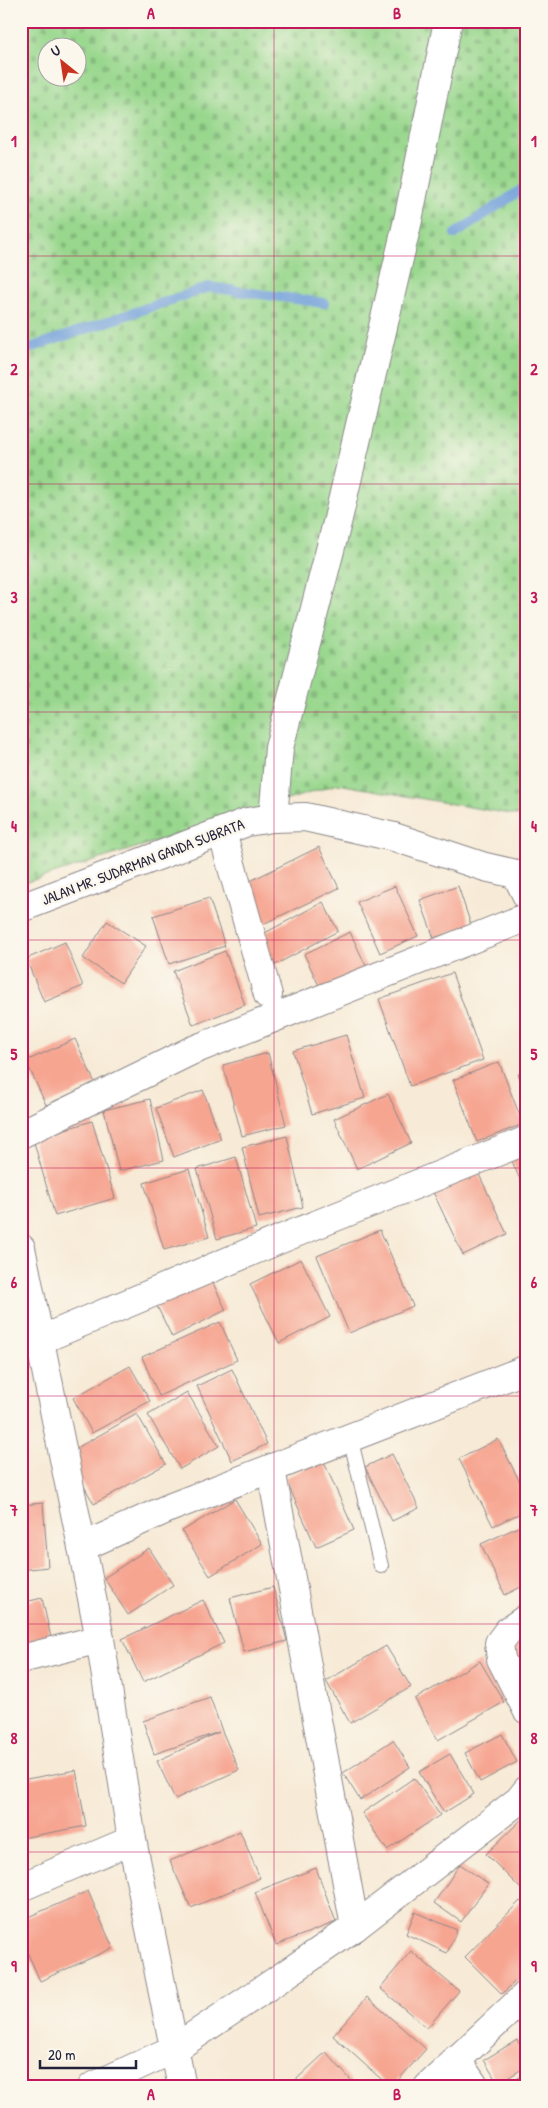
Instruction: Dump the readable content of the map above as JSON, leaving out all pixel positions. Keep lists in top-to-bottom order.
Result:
{
  "streets": {
    "street": ["JALAN MR. SUDARMAN GANDA SUBRATA"]
  },
  "scale_bar": "20 m",
  "north": "top left",
  "grid": {
    "columns": ["A", "B"],
    "rows": [
      "1",
      "2",
      "3",
      "4",
      "5",
      "6",
      "7",
      "8",
      "9"
    ]
  }
}
